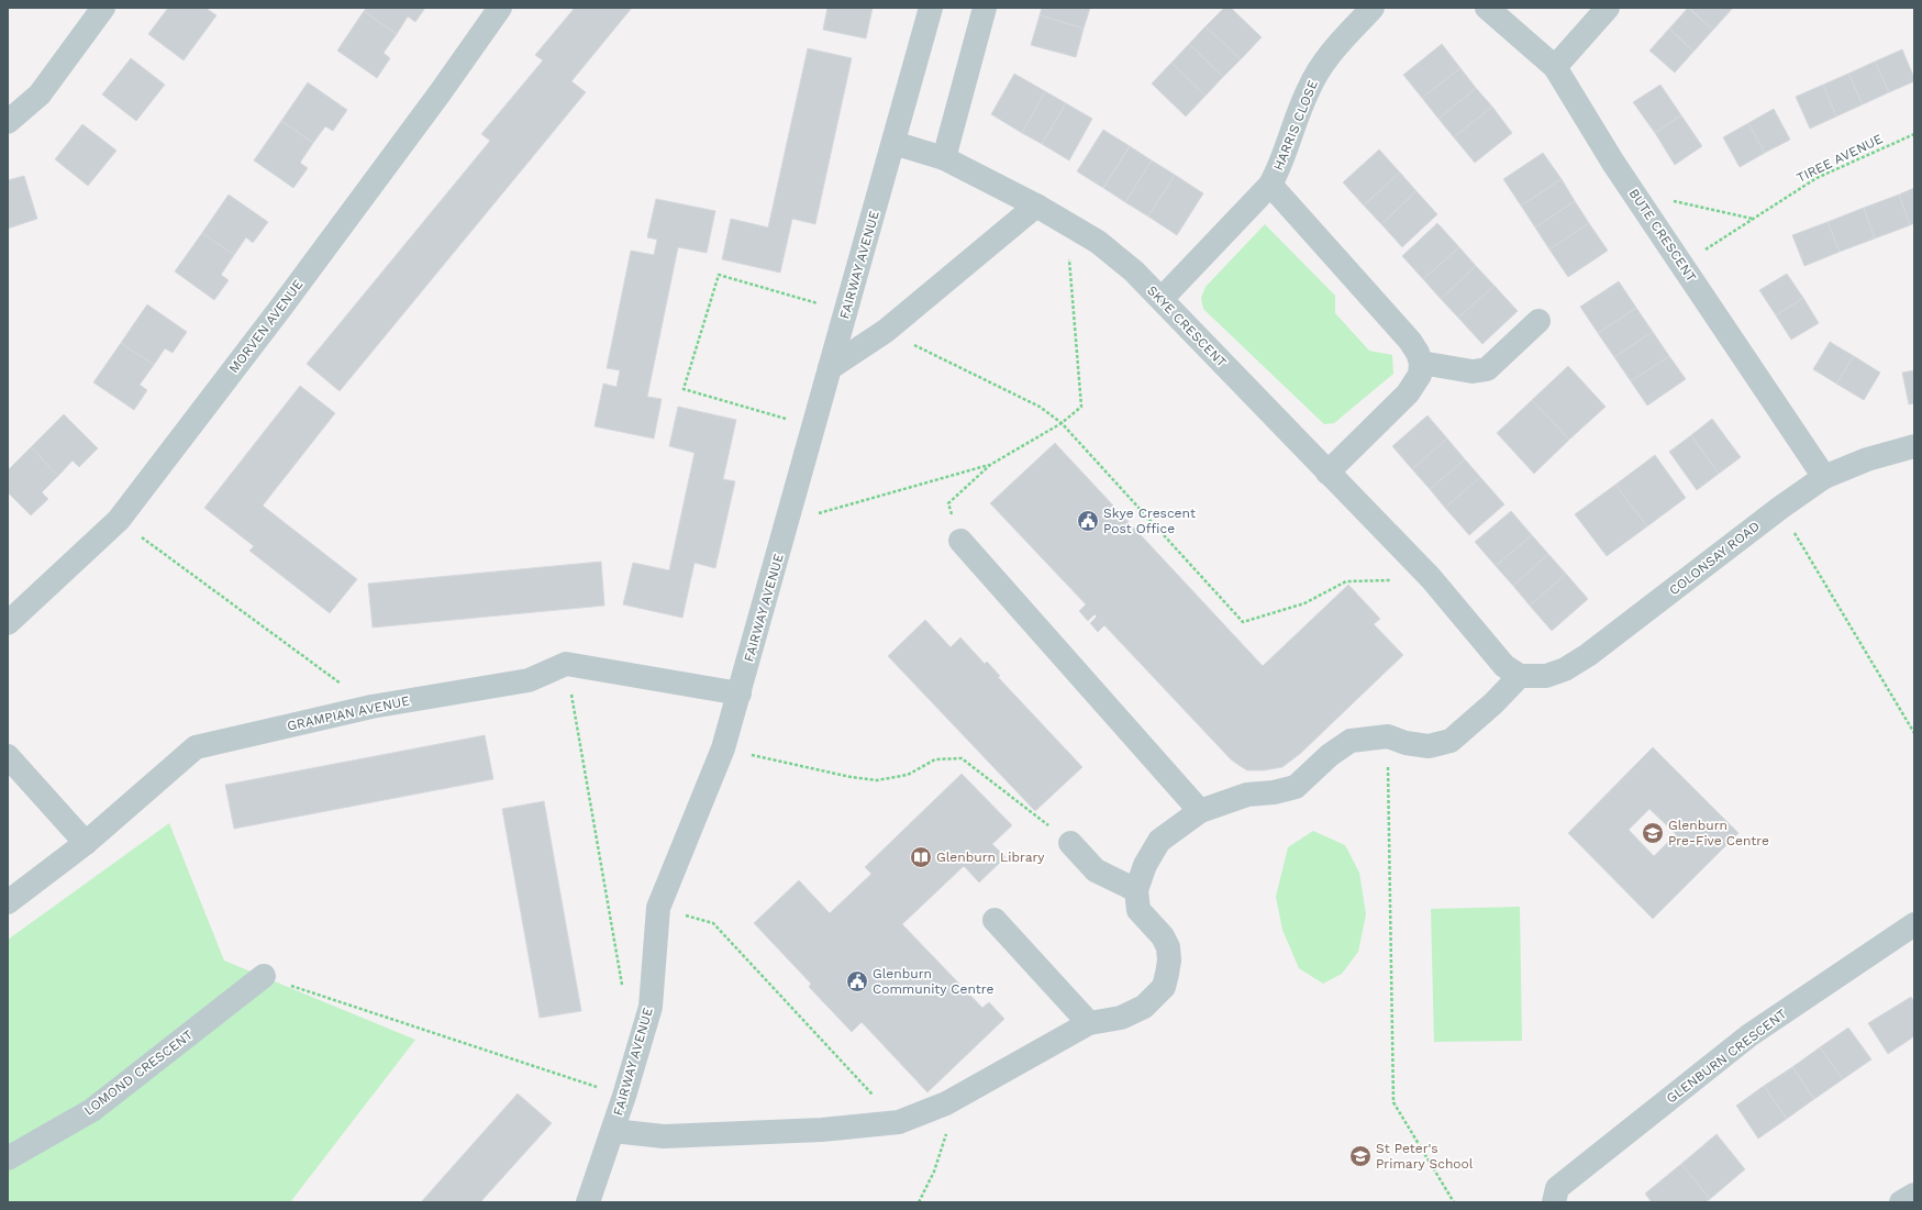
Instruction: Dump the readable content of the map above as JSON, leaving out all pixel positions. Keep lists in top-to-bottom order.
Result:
{
  "streets": {
    "street": [
      "HARRIS CLOSE",
      "BUTE CRESCENT",
      "FAIRWAY AVENUE",
      "MORVEN AVENUE",
      "SKYE CRESCENT",
      "COLONSAY ROAD",
      "GRAMPIAN AVENUE",
      "GLENBURN CRESCENT",
      "LOMOND CRESCENT"
    ],
    "path": ["TIREE AVENUE"]
  },
  "crossings": [
    ["HARRIS CLOSE", "SKYE CRESCENT"],
    ["TIREE AVENUE", "BUTE CRESCENT"],
    ["BUTE CRESCENT", "COLONSAY ROAD"],
    ["FAIRWAY AVENUE", "SKYE CRESCENT"],
    ["SKYE CRESCENT", "COLONSAY ROAD"]
  ],
  "places": {
    "public building": ["Skye Crescent Post Office", "Glenburn Community Centre"],
    "school or university": ["Glenburn Pre-Five Centre", "St Peter's Primary School"],
    "library": ["Glenburn Library"]
  }
}
